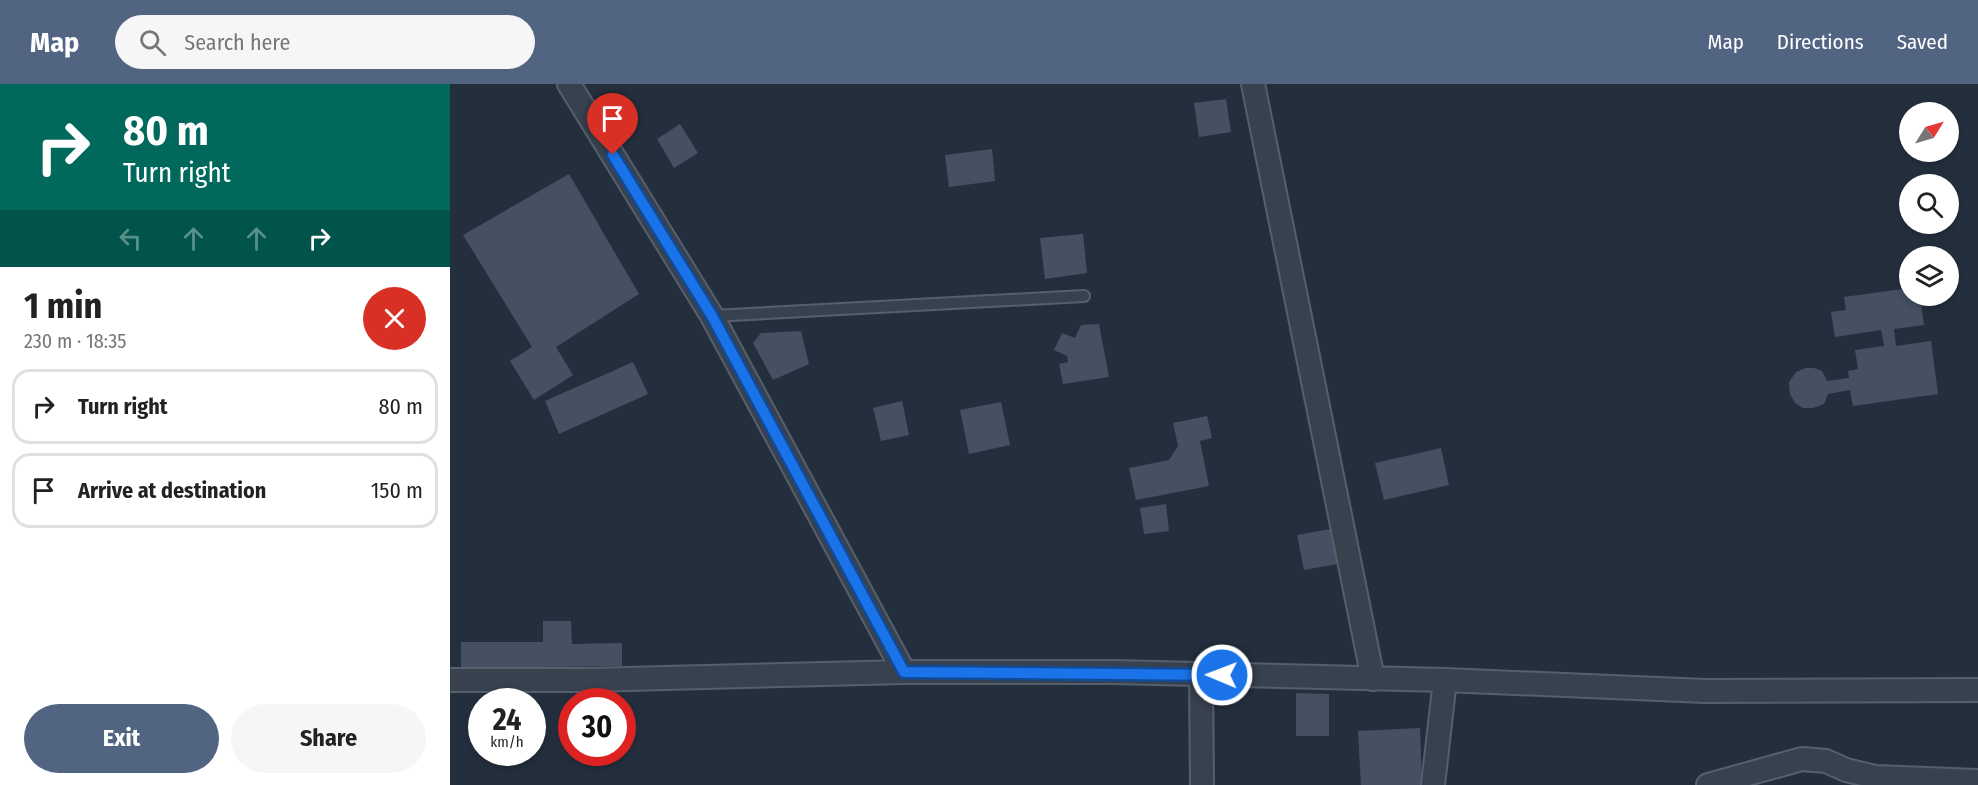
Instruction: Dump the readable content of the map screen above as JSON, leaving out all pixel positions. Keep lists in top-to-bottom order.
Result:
{
  "north": "top right",
  "page": {
    "header": "Map",
    "search": "Search here",
    "nav": ["Map", "Directions", "Saved"],
    "turn": ["80 m", "Turn right"],
    "heading": ["1 min", "230 m · 18:35"],
    "list": [
      {
        "name": "Turn right",
        "value": "80 m"
      },
      {
        "name": "Arrive at destination",
        "value": "150 m"
      }
    ],
    "speed": "24 km/h",
    "limit": "30",
    "buttons": ["Exit", "Share"]
  }
}
